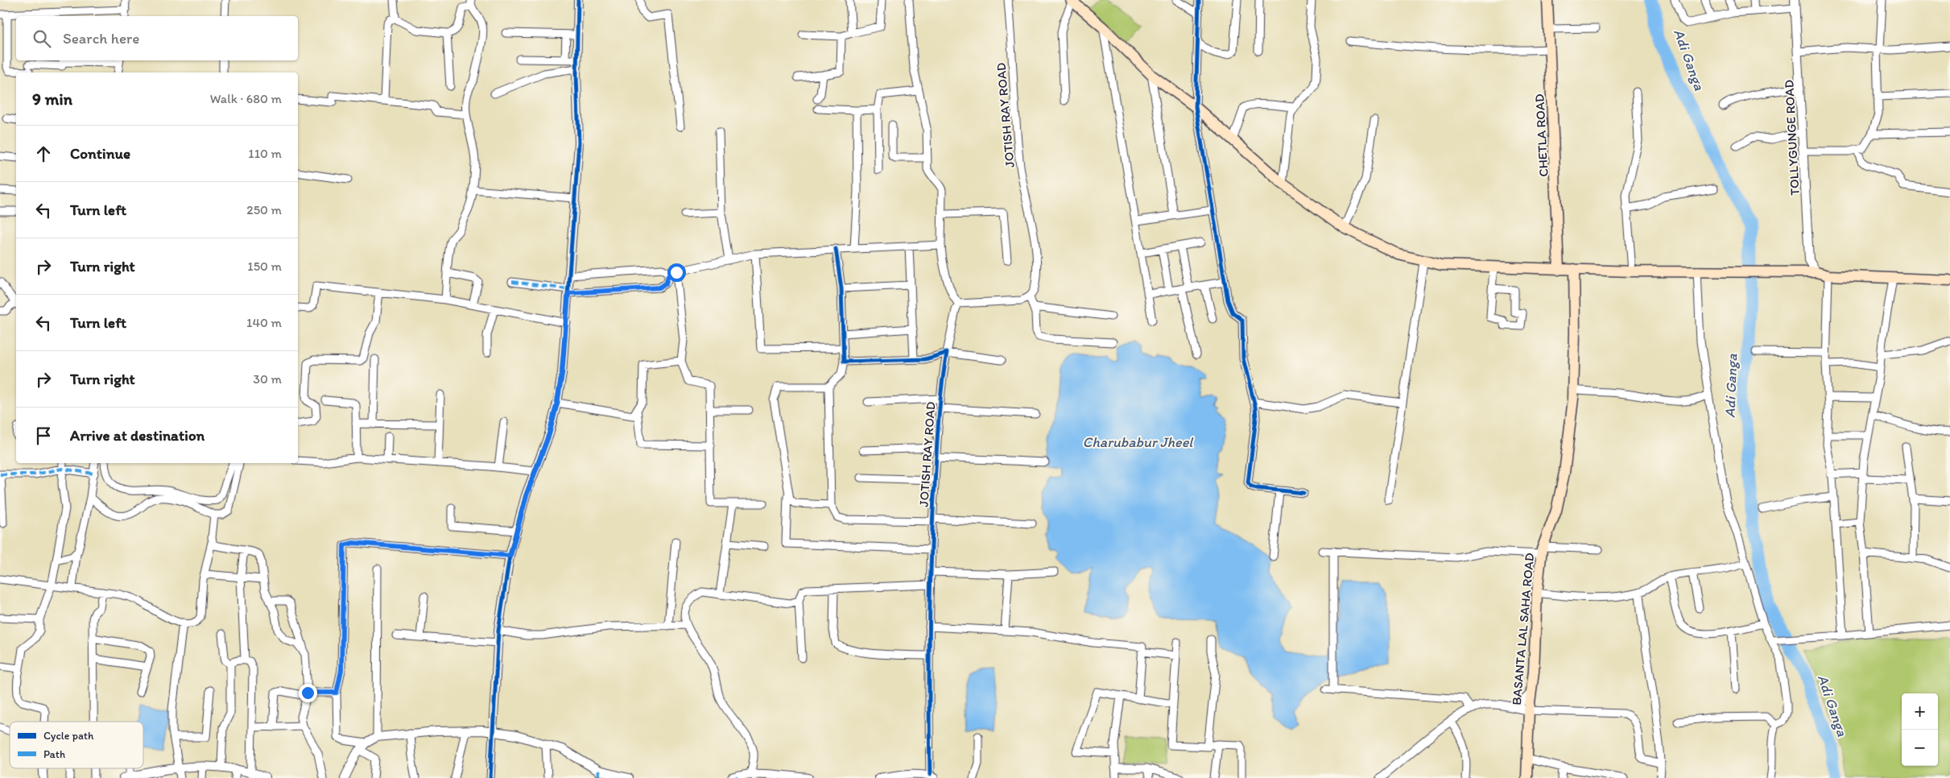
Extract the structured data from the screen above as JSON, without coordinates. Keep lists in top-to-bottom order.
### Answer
{
  "streets": {
    "main road": ["CHETLA ROAD", "BASANTA LAL SAHA ROAD"],
    "street": ["JOTISH RAY ROAD", "TOLLYGUNGE ROAD"]
  },
  "water": ["Adi Ganga", "Charubabur Jheel"],
  "legend": ["Cycle path", "Path"],
  "page": {
    "search": "Search here",
    "heading": ["9 min", "Walk · 680 m"],
    "list": [
      ["Continue", "110 m"],
      ["Turn left", "250 m"],
      ["Turn right", "150 m"],
      ["Turn left", "140 m"],
      ["Turn right", "30 m"],
      "Arrive at destination"
    ],
    "map_buttons": ["+", "−"]
  }
}
